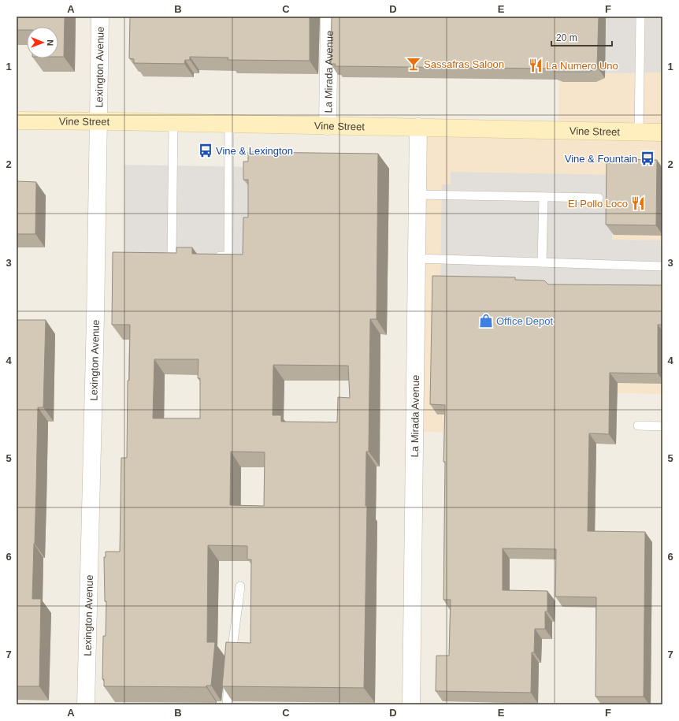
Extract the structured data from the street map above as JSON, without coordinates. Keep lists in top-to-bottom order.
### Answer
{
  "streets": {
    "main road": ["Vine Street"],
    "street": ["Lexington Avenue", "La Mirada Avenue"]
  },
  "crossings": [
    ["Lexington Avenue", "Vine Street"],
    ["La Mirada Avenue", "Vine Street"]
  ],
  "places": {
    "bar": ["Sassafras Saloon"],
    "restaurant": ["La Numero Uno", "El Pollo Loco"],
    "bus stop": ["Vine & Lexington", "Vine & Fountain"],
    "shop": ["Office Depot"]
  },
  "scale_bar": "20 m",
  "north": "right",
  "grid": {
    "columns": [
      "A",
      "B",
      "C",
      "D",
      "E",
      "F"
    ],
    "rows": [
      "1",
      "2",
      "3",
      "4",
      "5",
      "6",
      "7"
    ]
  }
}
